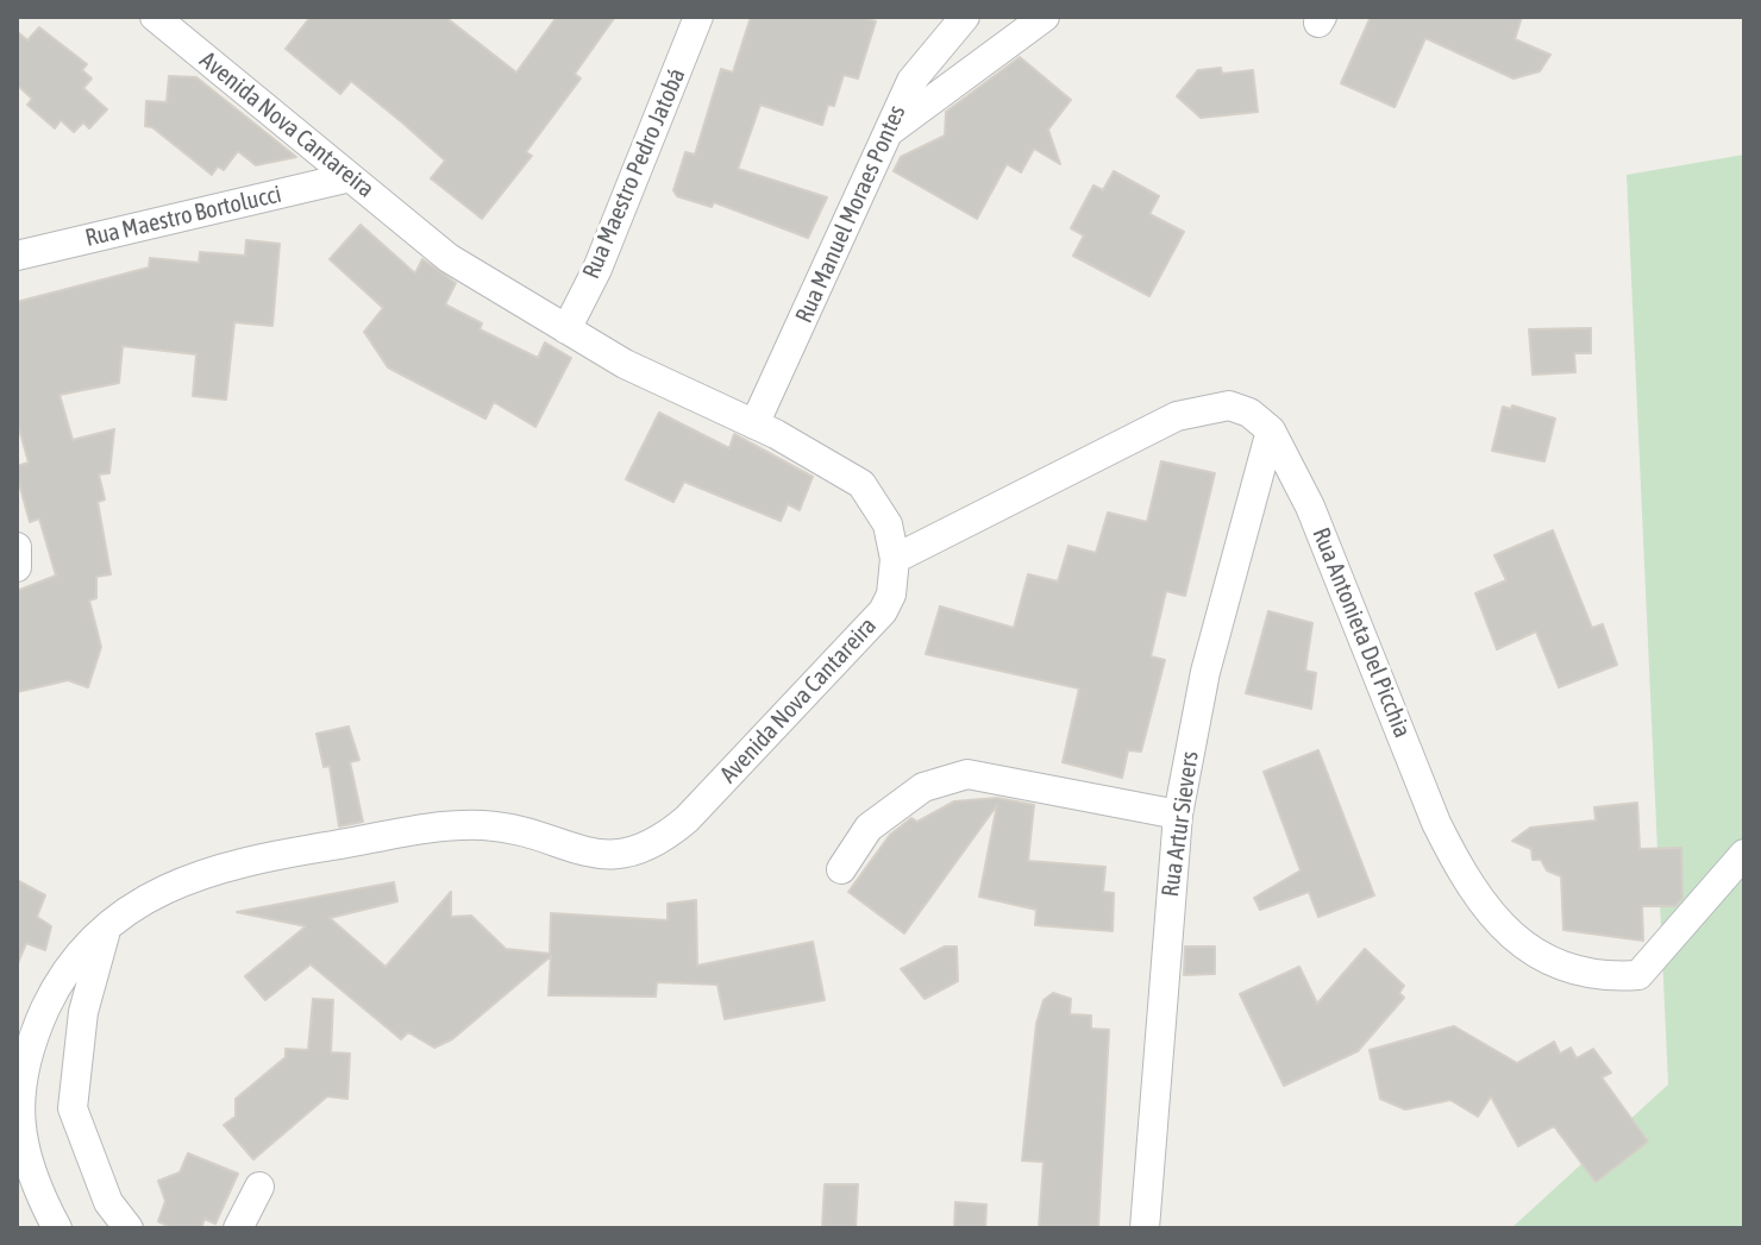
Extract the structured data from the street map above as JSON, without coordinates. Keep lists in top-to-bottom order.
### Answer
{
  "streets": {
    "street": [
      "Avenida Nova Cantareira",
      "Rua Maestro Pedro Jatobá",
      "Rua Manuel Moraes Pontes",
      "Rua Maestro Bortolucci",
      "Rua Antonieta Del Picchia",
      "Rua Artur Sievers"
    ]
  },
  "crossings": [
    ["Avenida Nova Cantareira", "Rua Maestro Pedro Jatobá"],
    ["Avenida Nova Cantareira", "Rua Manuel Moraes Pontes"],
    ["Avenida Nova Cantareira", "Rua Maestro Bortolucci"],
    ["Rua Antonieta Del Picchia", "Rua Artur Sievers"]
  ]
}
